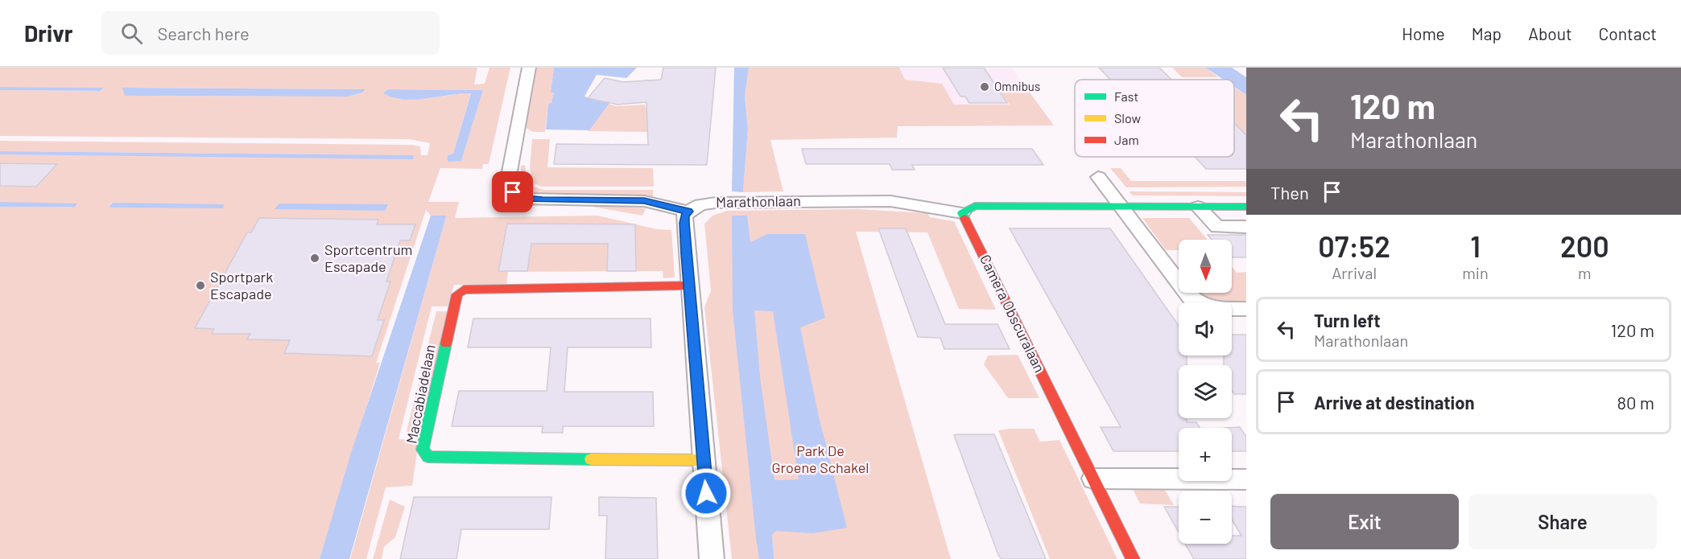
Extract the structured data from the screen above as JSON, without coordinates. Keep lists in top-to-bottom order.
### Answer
{
  "streets": {
    "street": ["Marathonlaan", "Camera Obscuralaan", "Maccabiadelaan"]
  },
  "crossings": [
    ["Marathonlaan", "Camera Obscuralaan"]
  ],
  "parks": ["Park De Groene Schakel"],
  "places": ["Omnibus", "Sportcentrum Escapade", "Sportpark Escapade"],
  "legend": ["Fast", "Slow", "Jam"],
  "north": "bottom",
  "page": {
    "header": "Drivr",
    "search": "Search here",
    "nav": [
      "Home",
      "Map",
      "About",
      "Contact"
    ],
    "turn": ["120 m", "Marathonlaan"],
    "then": "Then",
    "eta": [
      "07:52",
      "Arrival",
      "1",
      "min",
      "200",
      "m"
    ],
    "map_buttons": ["+", "−"],
    "list": [
      {
        "name": "Turn left",
        "note": "Marathonlaan",
        "value": "120 m"
      },
      {
        "name": "Arrive at destination",
        "value": "80 m"
      }
    ],
    "buttons": ["Exit", "Share"]
  }
}
